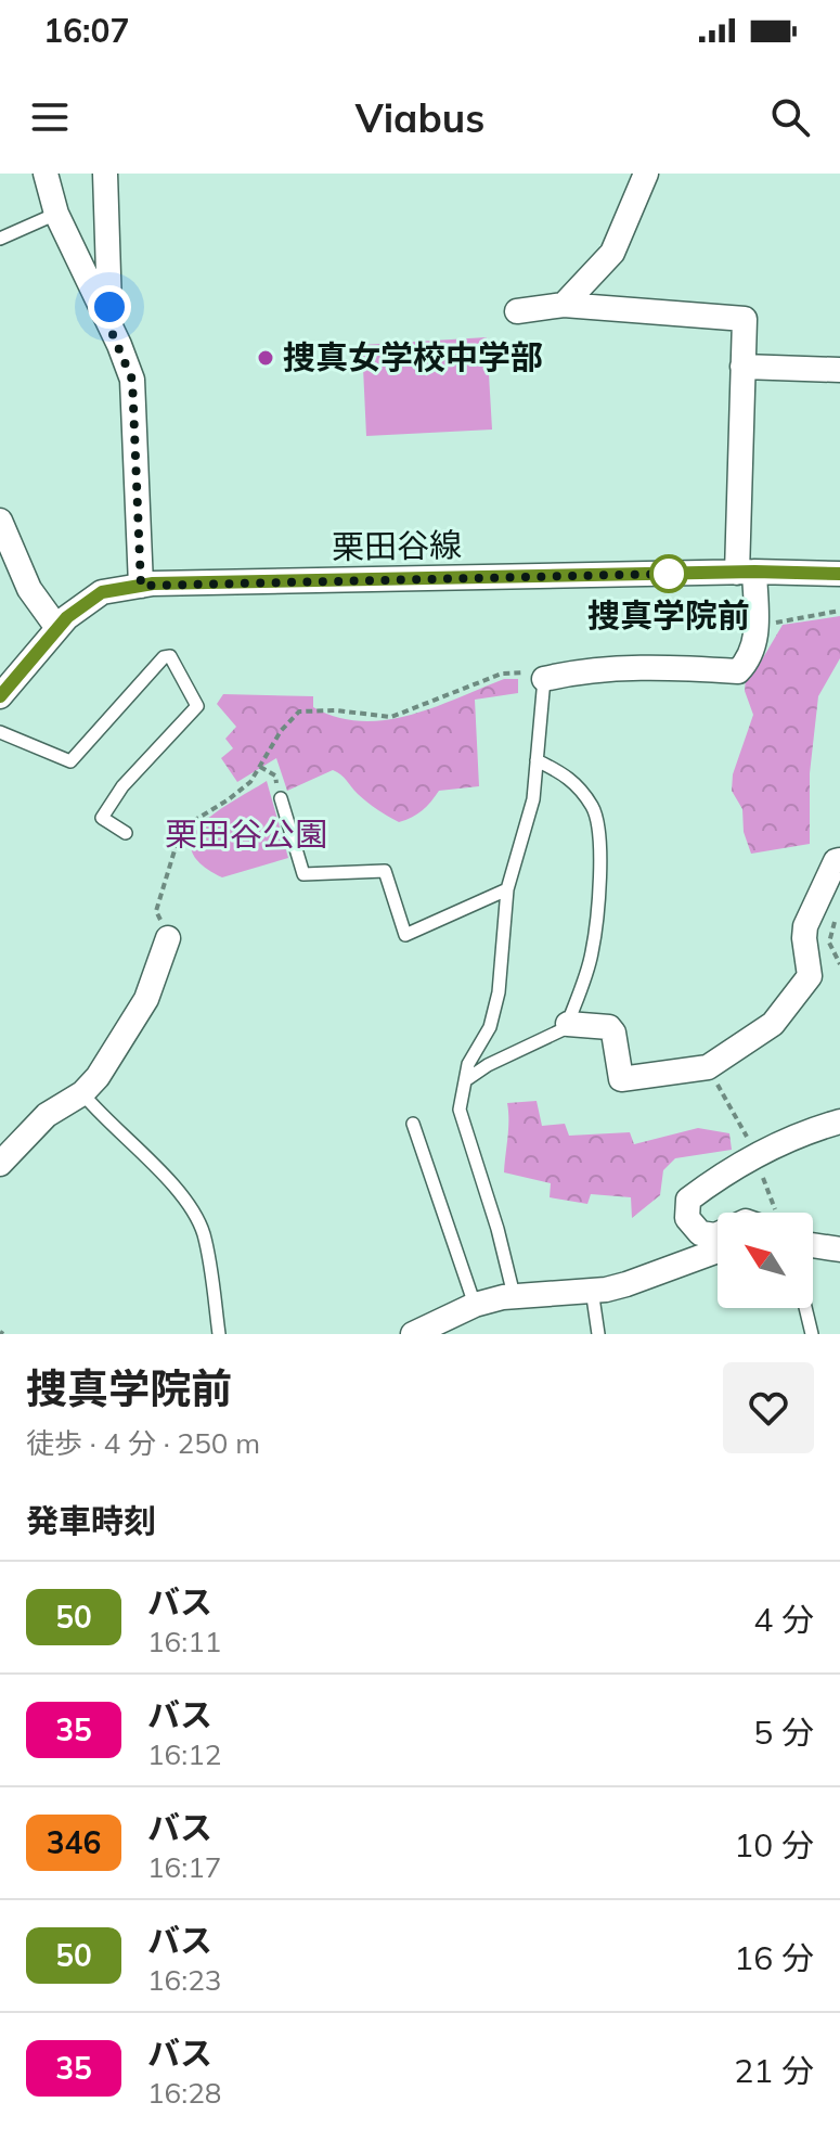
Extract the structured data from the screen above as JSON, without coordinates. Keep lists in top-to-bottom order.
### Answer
{
  "streets": {
    "street": ["栗田谷線"]
  },
  "parks": ["栗田谷公園"],
  "places": ["捜真女学校中学部", "捜真学院前"],
  "lines": ["bus line 50"],
  "north": "top left",
  "page": {
    "status": "16:07",
    "header": "Viabus",
    "heading": [
      ["捜真学院前", "徒歩 · 4 分 · 250 m"],
      "発車時刻"
    ],
    "list": [
      {
        "mark": "50",
        "name": "バス",
        "note": "16:11",
        "value": "4 分"
      },
      {
        "mark": "35",
        "name": "バス",
        "note": "16:12",
        "value": "5 分"
      },
      {
        "mark": "346",
        "name": "バス",
        "note": "16:17",
        "value": "10 分"
      },
      {
        "mark": "50",
        "name": "バス",
        "note": "16:23",
        "value": "16 分"
      },
      {
        "mark": "35",
        "name": "バス",
        "note": "16:28",
        "value": "21 分"
      }
    ]
  }
}
